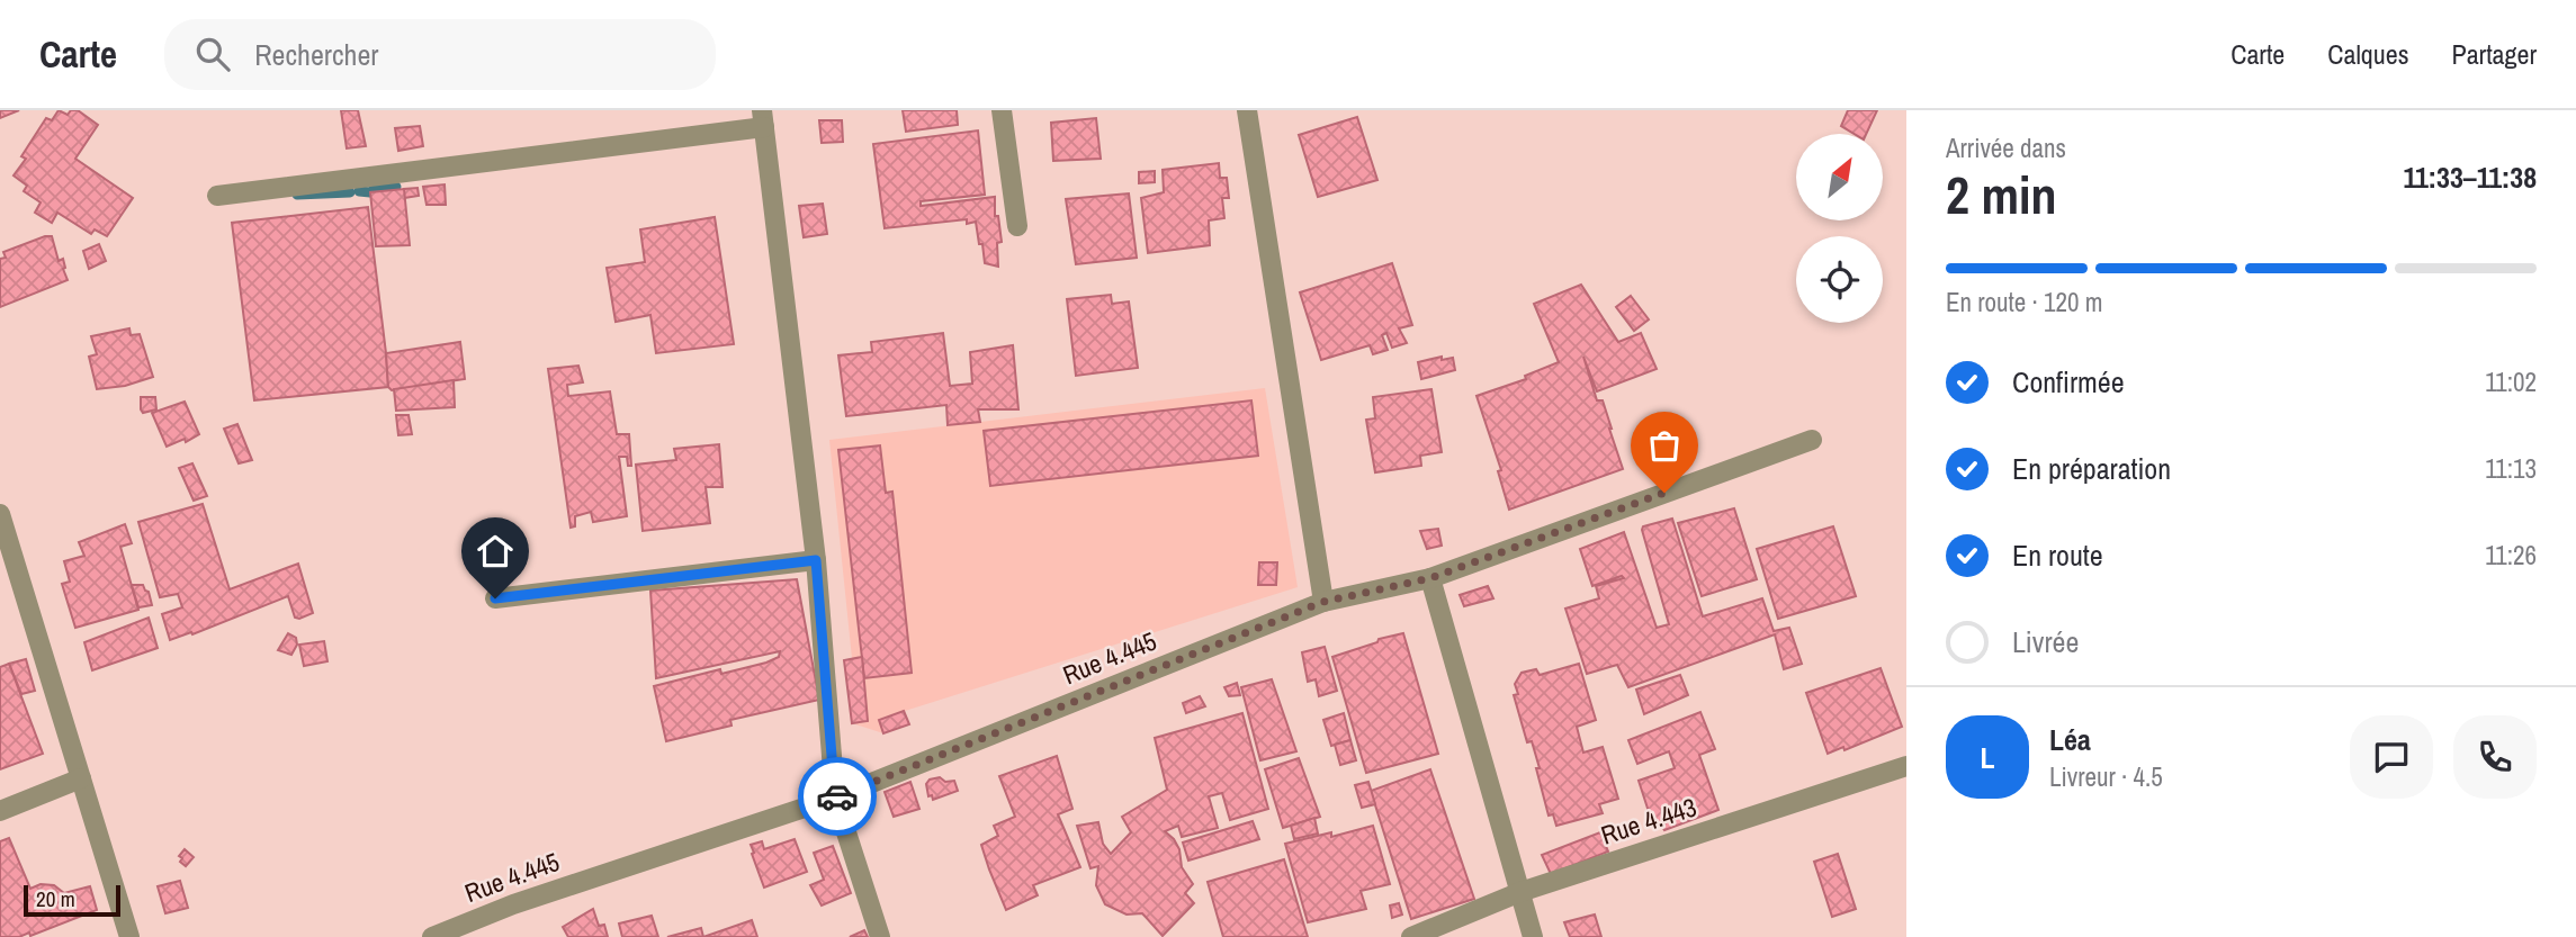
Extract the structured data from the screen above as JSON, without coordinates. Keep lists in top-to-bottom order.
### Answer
{
  "streets": {
    "street": ["Rue 4.445", "Rue 4.443"]
  },
  "scale_bar": "20 m",
  "north": "top right",
  "page": {
    "header": "Carte",
    "search": "Rechercher",
    "nav": ["Carte", "Calques", "Partager"],
    "heading": ["2 min", "Arrivée dans", "11:33–11:38"],
    "panel": ["Léa", "Livreur · 4.5"],
    "bar": "En route · 120 m",
    "list": [
      ["Confirmée", "11:02"],
      ["En préparation", "11:13"],
      ["En route", "11:26"],
      "Livrée"
    ],
    "round": "L",
    "scale": "20 m"
  }
}
